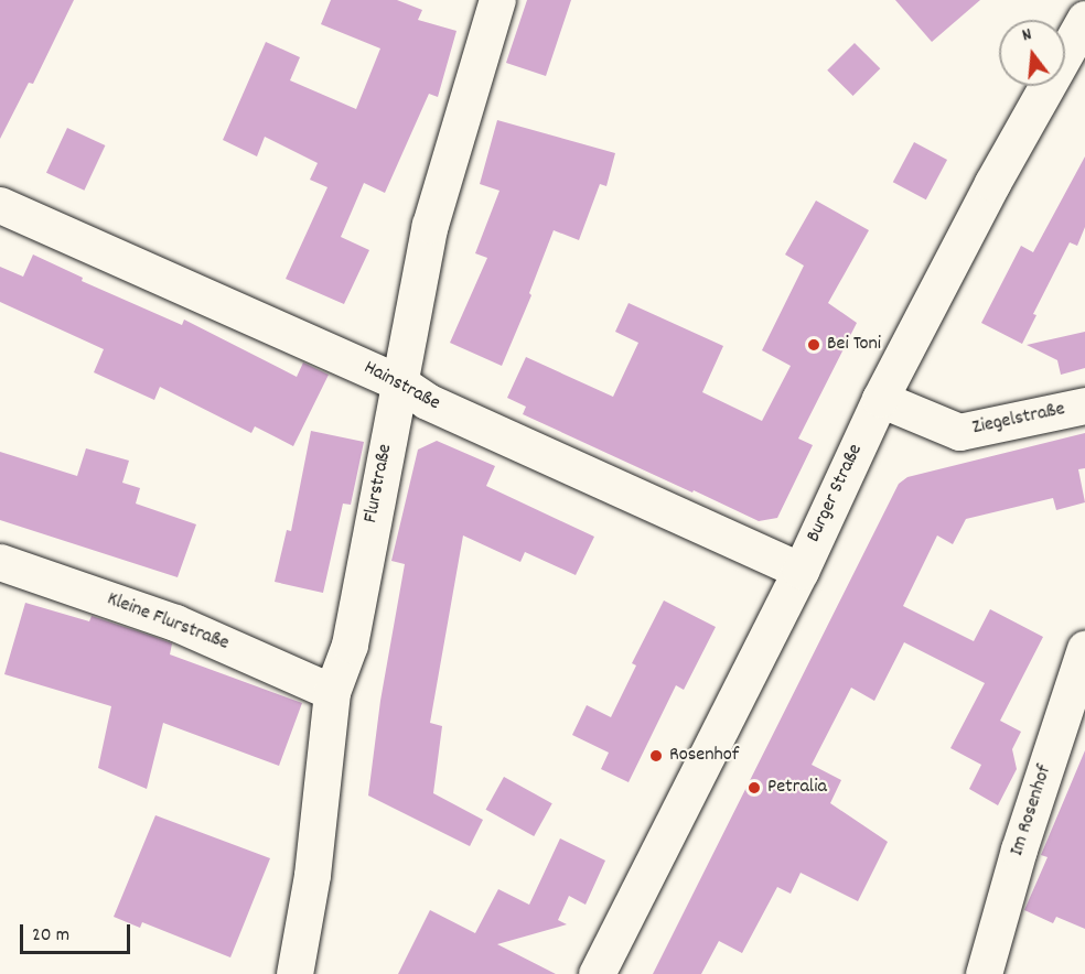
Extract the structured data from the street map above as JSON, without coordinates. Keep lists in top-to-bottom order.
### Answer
{
  "streets": {
    "street": [
      "Hainstraße",
      "Ziegelstraße",
      "Flurstraße",
      "Burger Straße",
      "Kleine Flurstraße",
      "Im Rosenhof"
    ]
  },
  "crossings": [
    ["Hainstraße", "Flurstraße"],
    ["Hainstraße", "Burger Straße"],
    ["Ziegelstraße", "Burger Straße"],
    ["Flurstraße", "Kleine Flurstraße"]
  ],
  "places": ["Bei Toni", "Rosenhof", "Petralia"],
  "scale_bar": "20 m",
  "north": "top"
}
